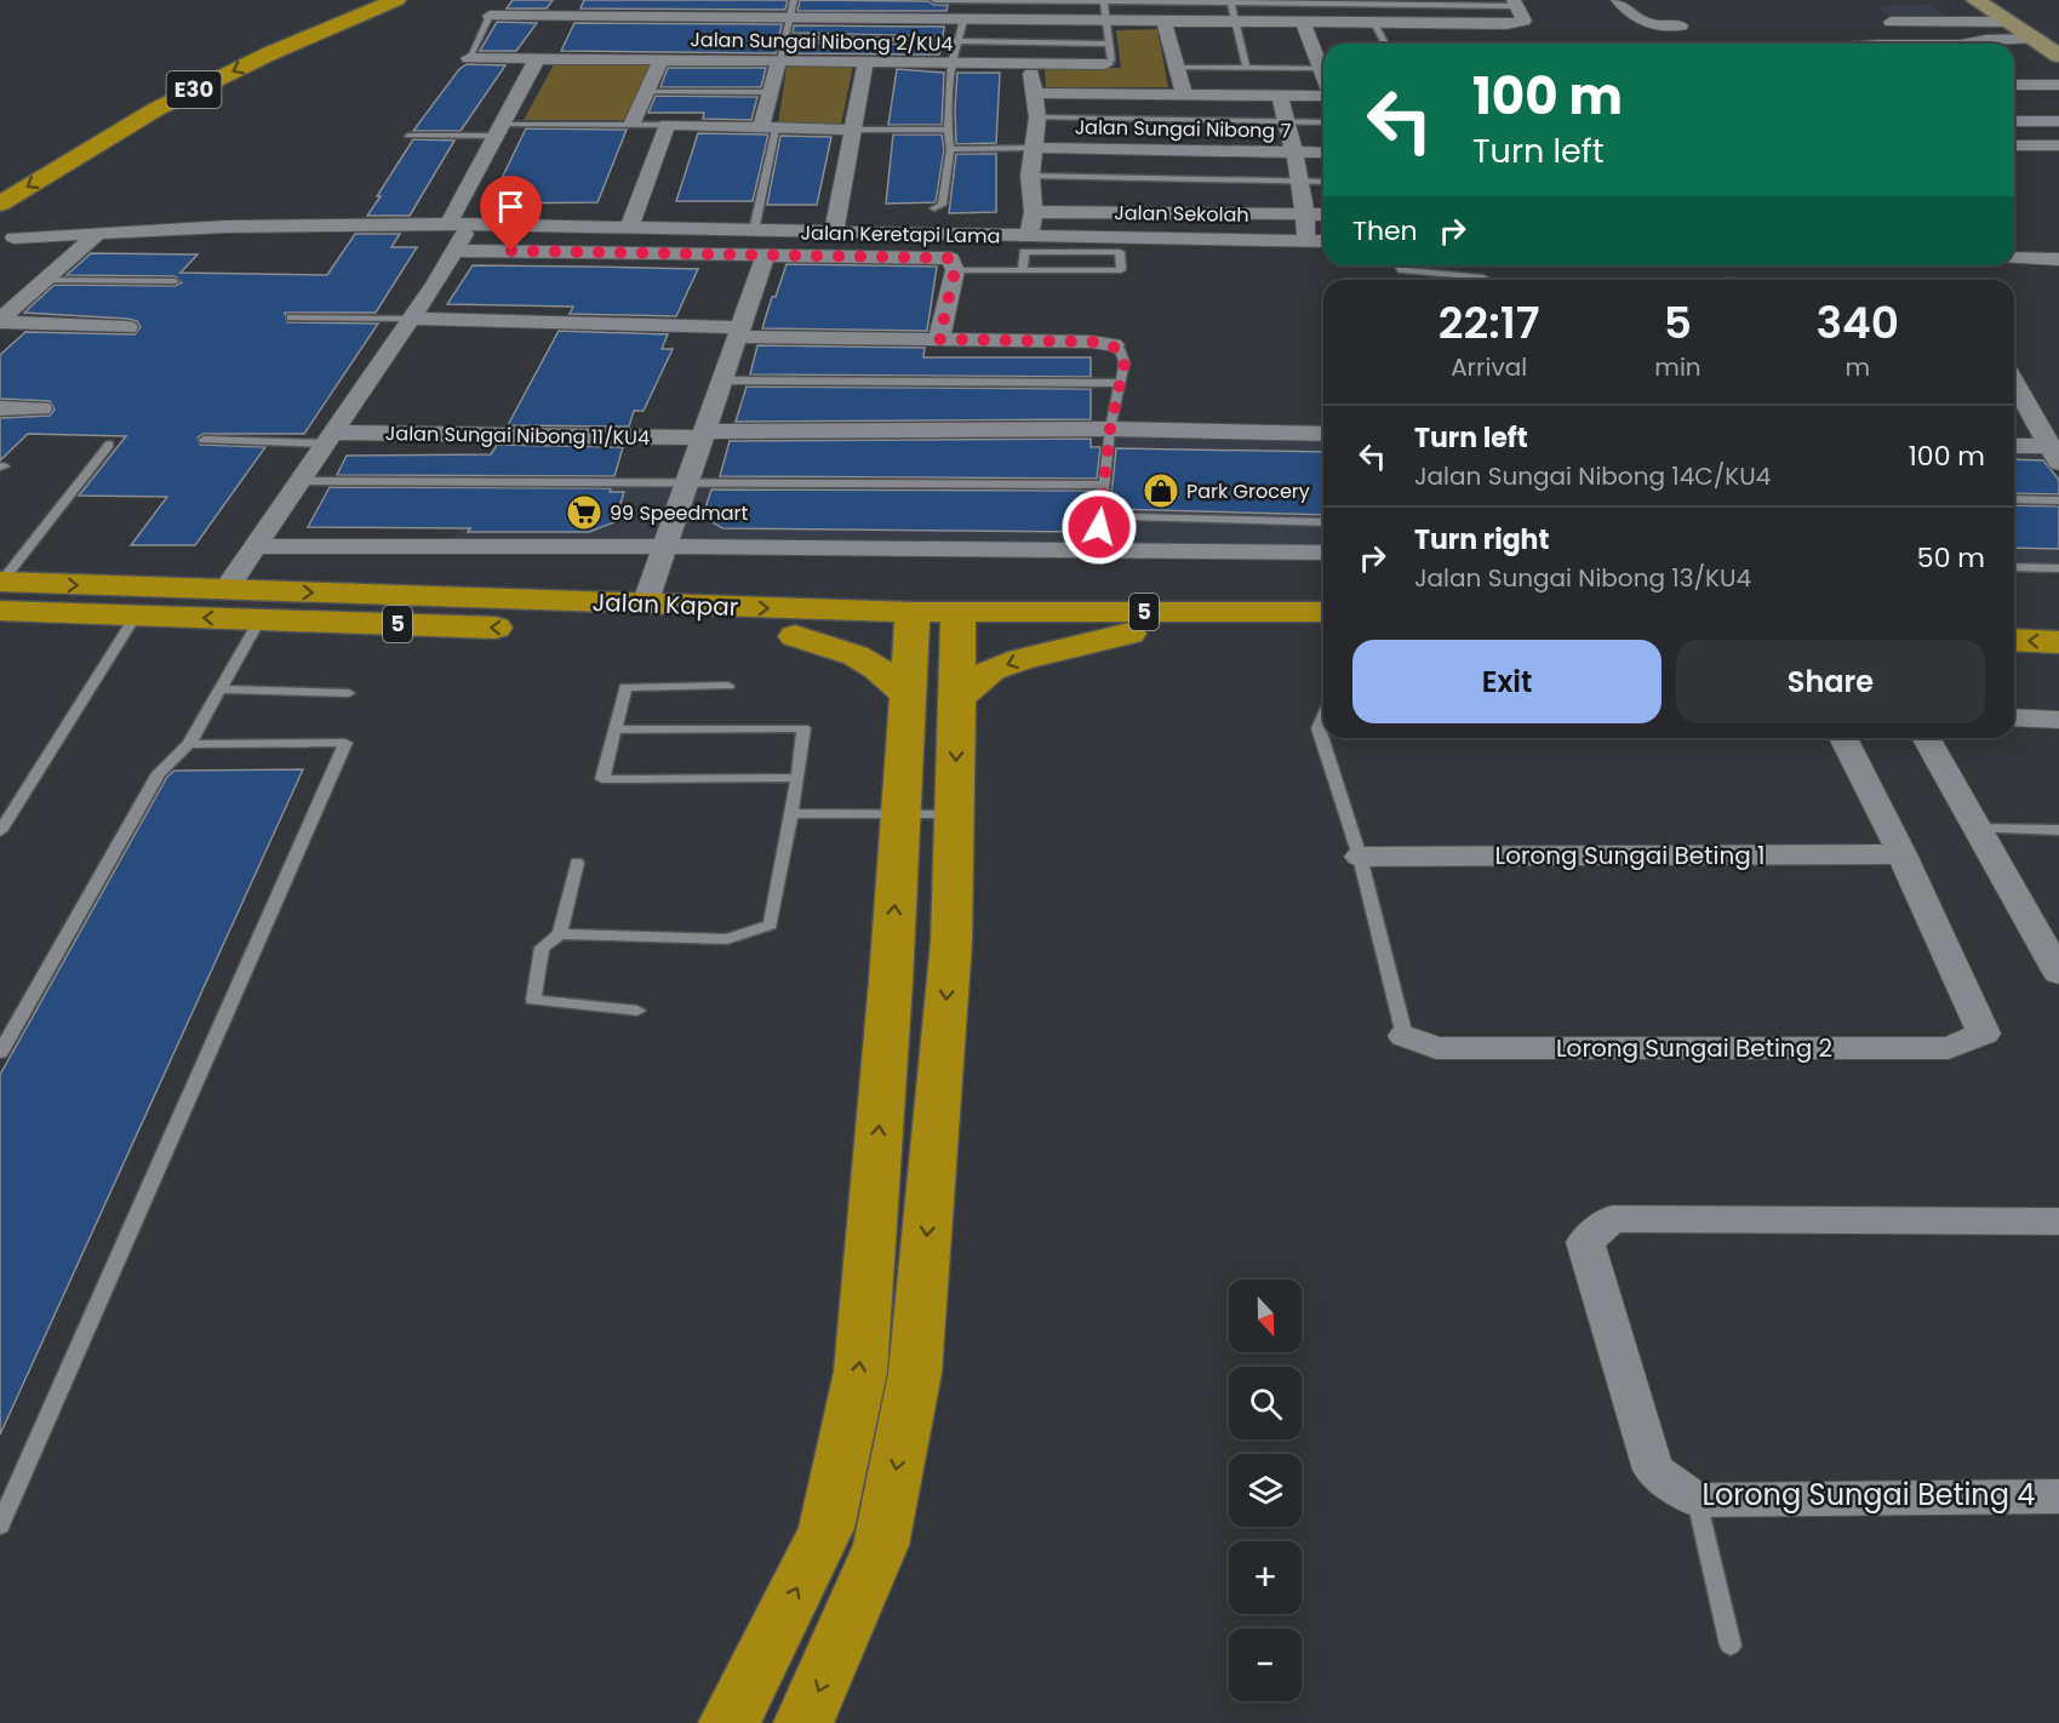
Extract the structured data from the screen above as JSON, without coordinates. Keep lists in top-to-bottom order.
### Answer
{
  "streets": {
    "highway": ["E30", "Jalan Kapar", "5"],
    "street": [
      "Jalan Sungai Nibong 2/KU4",
      "Jalan Sungai Nibong 7",
      "Jalan Sekolah",
      "Jalan Keretapi Lama",
      "Jalan Sungai Nibong 11/KU4",
      "Lorong Sungai Beting 1",
      "Lorong Sungai Beting 2",
      "Lorong Sungai Beting 4"
    ]
  },
  "crossings": [
    ["Lorong Sungai Beting 1", "Lorong Sungai Beting 2"]
  ],
  "places": {
    "shop": ["Park Grocery"],
    "supermarket": ["99 Speedmart"]
  },
  "north": "bottom",
  "page": {
    "turn": ["100 m", "Turn left"],
    "then": "Then",
    "eta": [
      "22:17",
      "Arrival",
      "5",
      "min",
      "340",
      "m"
    ],
    "list": [
      {
        "name": "Turn left",
        "note": "Jalan Sungai Nibong 14C/KU4",
        "value": "100 m"
      },
      {
        "name": "Turn right",
        "note": "Jalan Sungai Nibong 13/KU4",
        "value": "50 m"
      }
    ],
    "buttons": ["Exit", "Share"],
    "map_buttons": ["+", "−"]
  }
}
